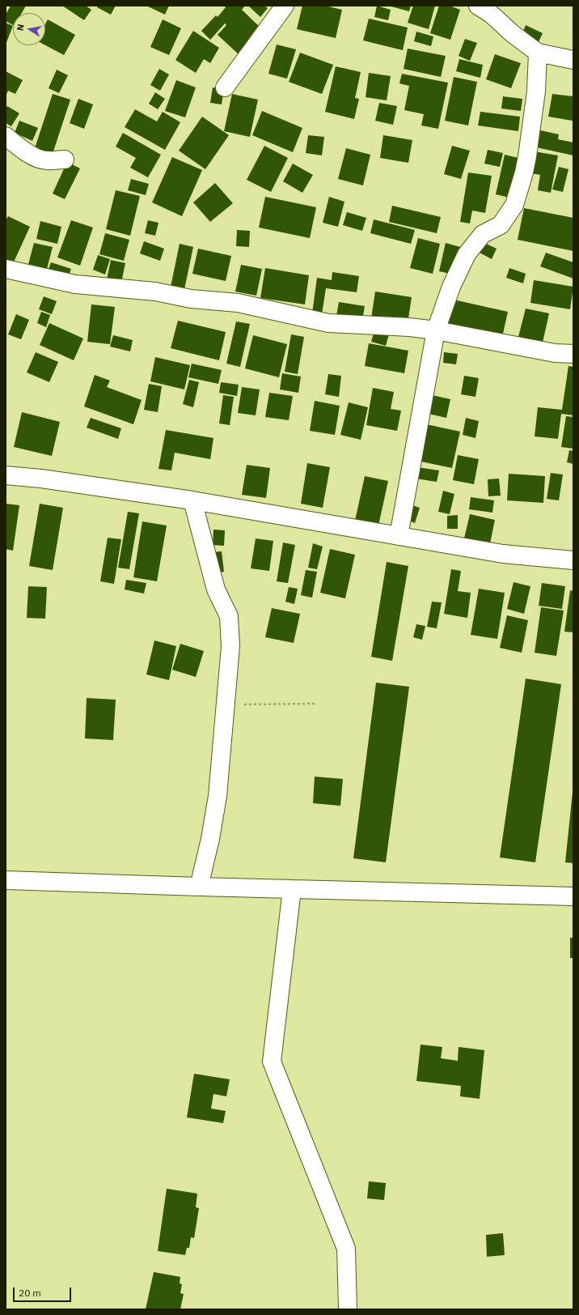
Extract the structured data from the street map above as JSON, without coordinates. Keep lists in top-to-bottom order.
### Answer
{
  "scale_bar": "20 m",
  "north": "left"
}
